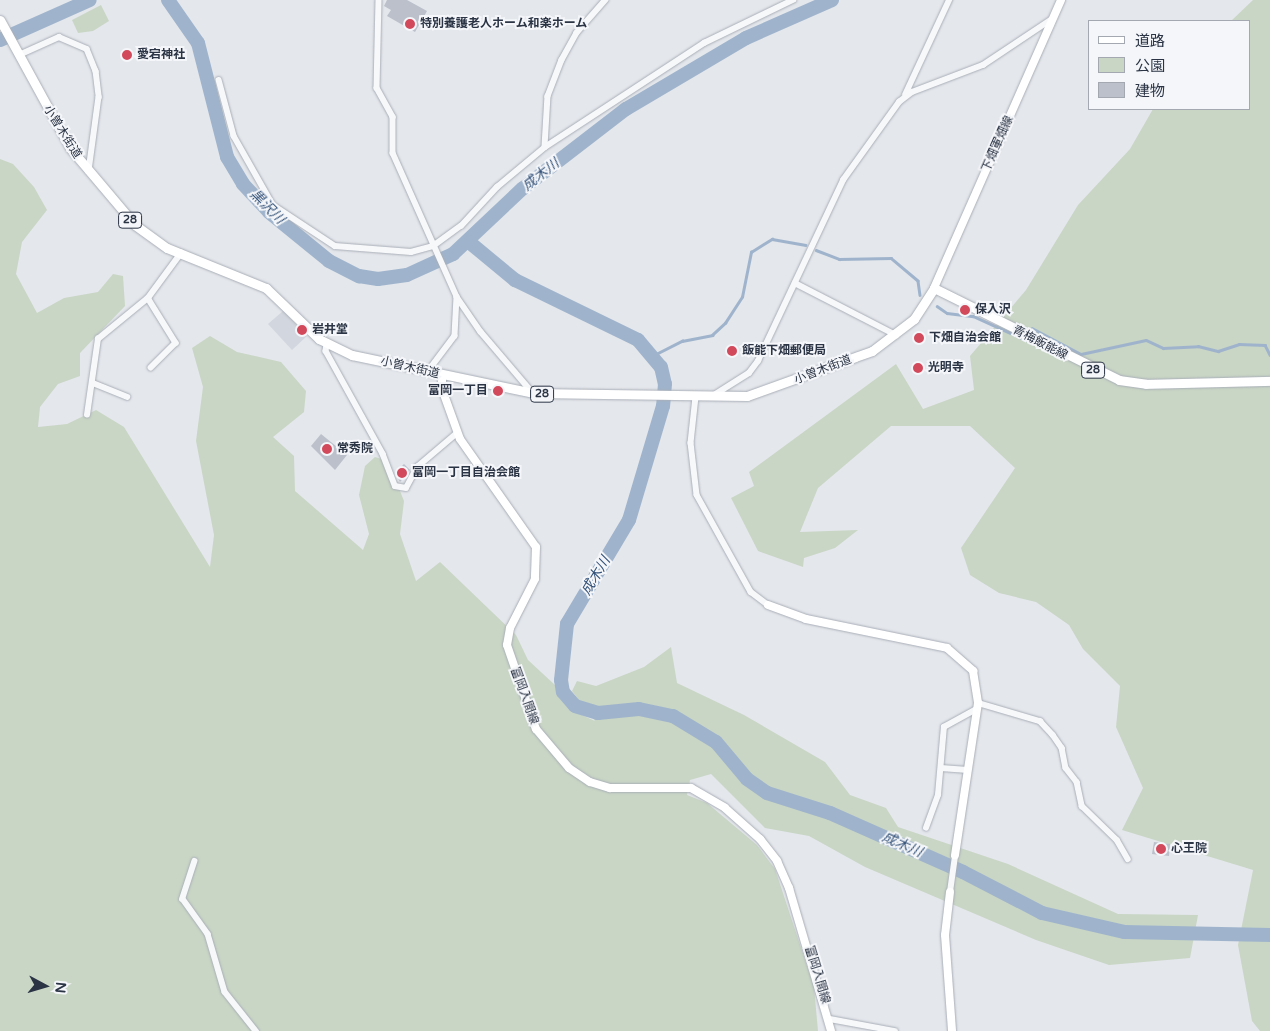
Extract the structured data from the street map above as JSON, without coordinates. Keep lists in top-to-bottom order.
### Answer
{
  "streets": {
    "main road": [
      "小曽木街道",
      "下畑軍畑線",
      "28",
      "青梅飯能線",
      "富岡入間線"
    ]
  },
  "crossings": [
    ["小曽木街道", "下畑軍畑線"],
    ["小曽木街道", "青梅飯能線"],
    ["小曽木街道", "富岡入間線"],
    ["下畑軍畑線", "青梅飯能線"]
  ],
  "water": ["成木川", "黒沢川"],
  "places": [
    "特別養護老人ホーム和楽ホーム",
    "愛宕神社",
    "保入沢",
    "岩井堂",
    "下畑自治会館",
    "飯能下畑郵便局",
    "光明寺",
    "富岡一丁目",
    "常秀院",
    "富岡一丁目自治会館",
    "心王院"
  ],
  "legend": ["道路", "公園", "建物"],
  "north": "right"
}
